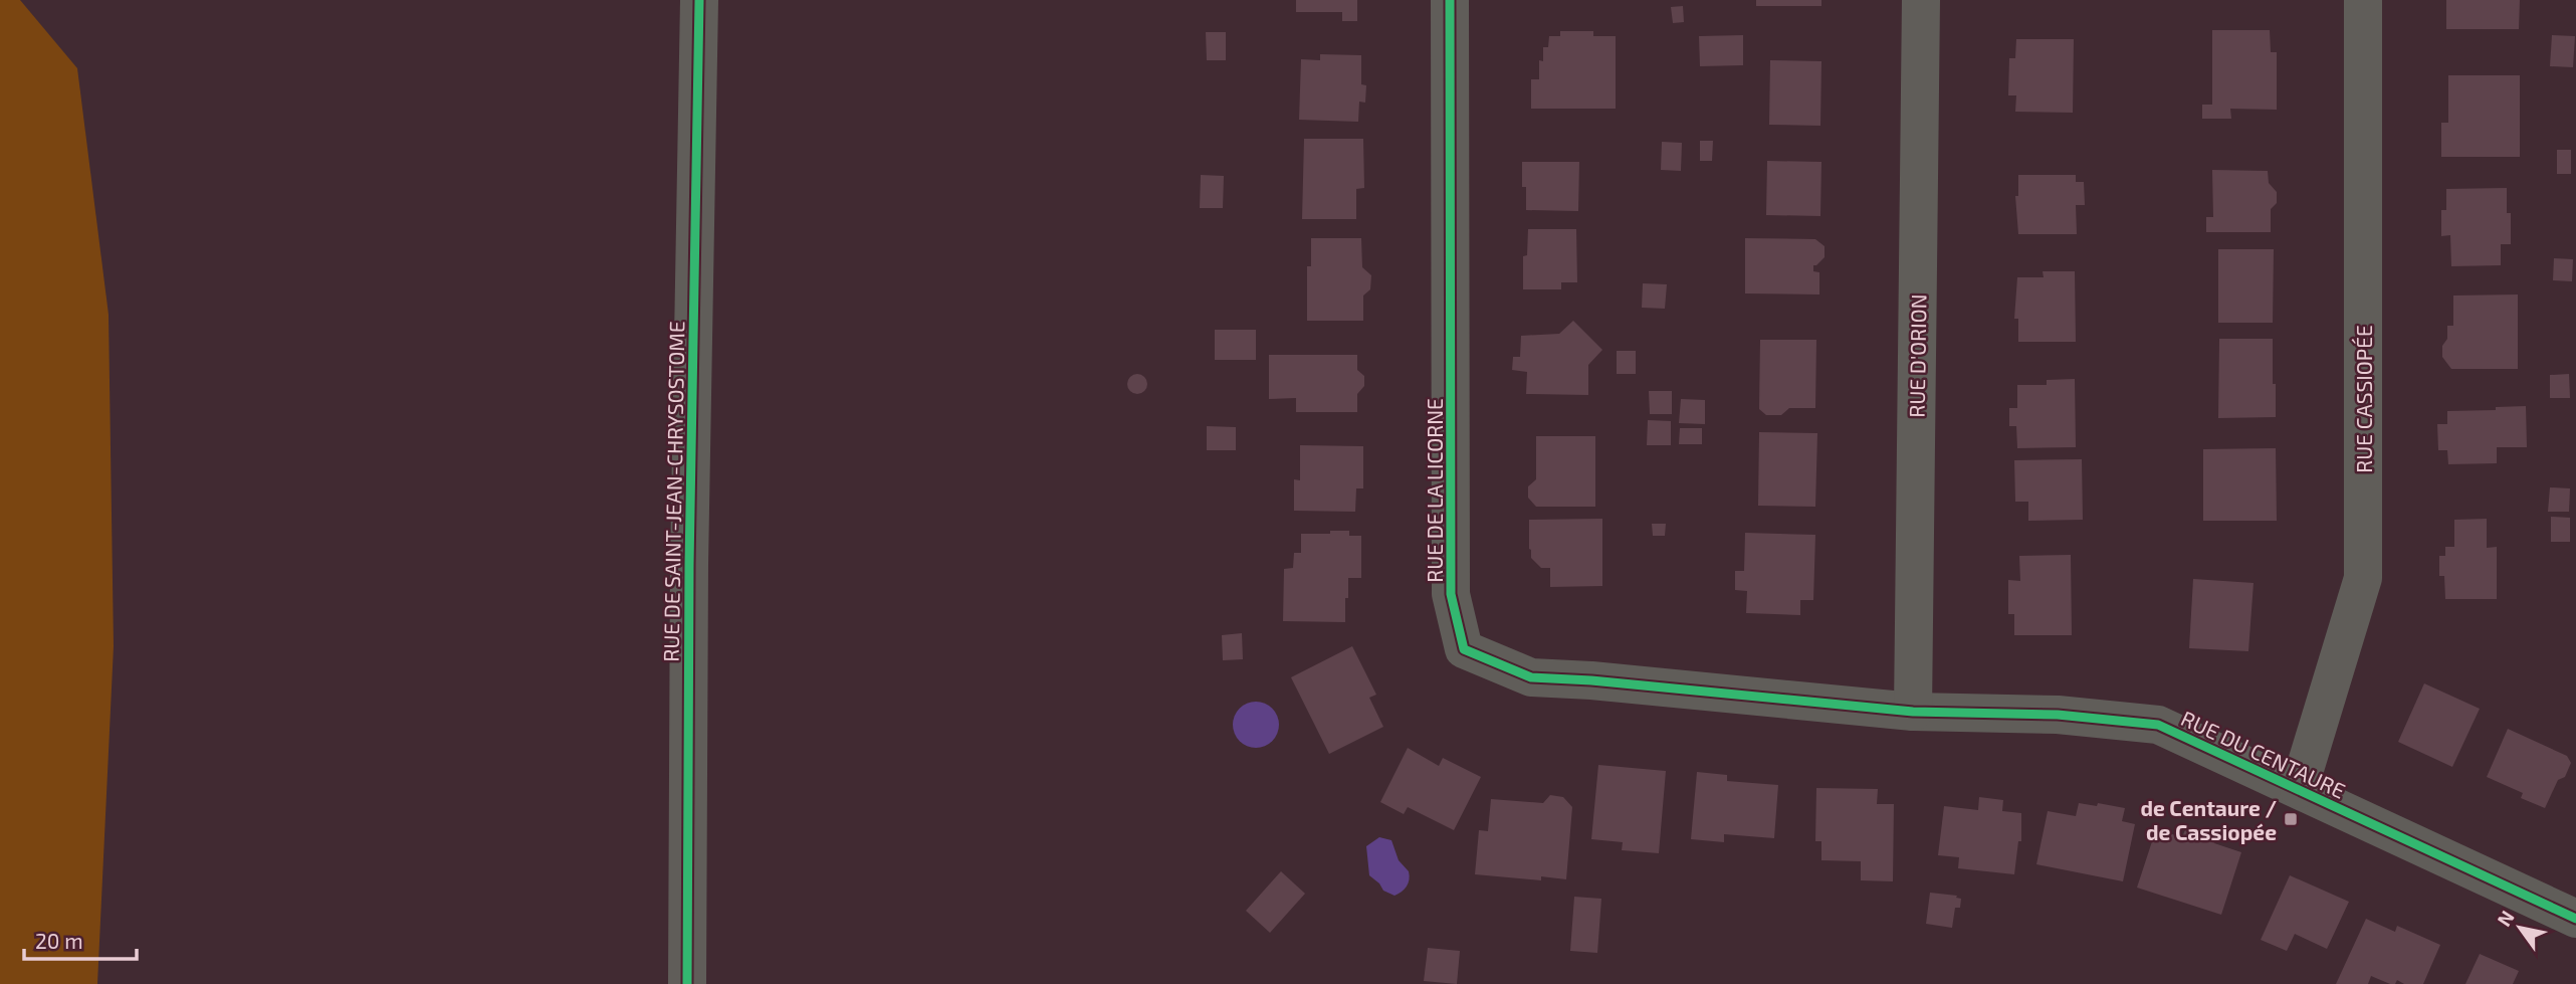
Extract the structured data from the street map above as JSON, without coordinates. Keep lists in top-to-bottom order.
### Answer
{
  "streets": {
    "street": [
      "RUE D'ORION",
      "RUE CASSIOPÉE",
      "RUE DE LA LICORNE",
      "RUE DE SAINT-JEAN-CHRYSOSTOME",
      "RUE DU CENTAURE"
    ]
  },
  "crossings": [
    ["RUE D'ORION", "RUE DE LA LICORNE"],
    ["RUE D'ORION", "RUE DU CENTAURE"],
    ["RUE CASSIOPÉE", "RUE DU CENTAURE"],
    ["RUE DE LA LICORNE", "RUE DU CENTAURE"]
  ],
  "places": {
    "transit": ["de Centaure / de Cassiopée"]
  },
  "scale_bar": "20 m",
  "north": "top left"
}
